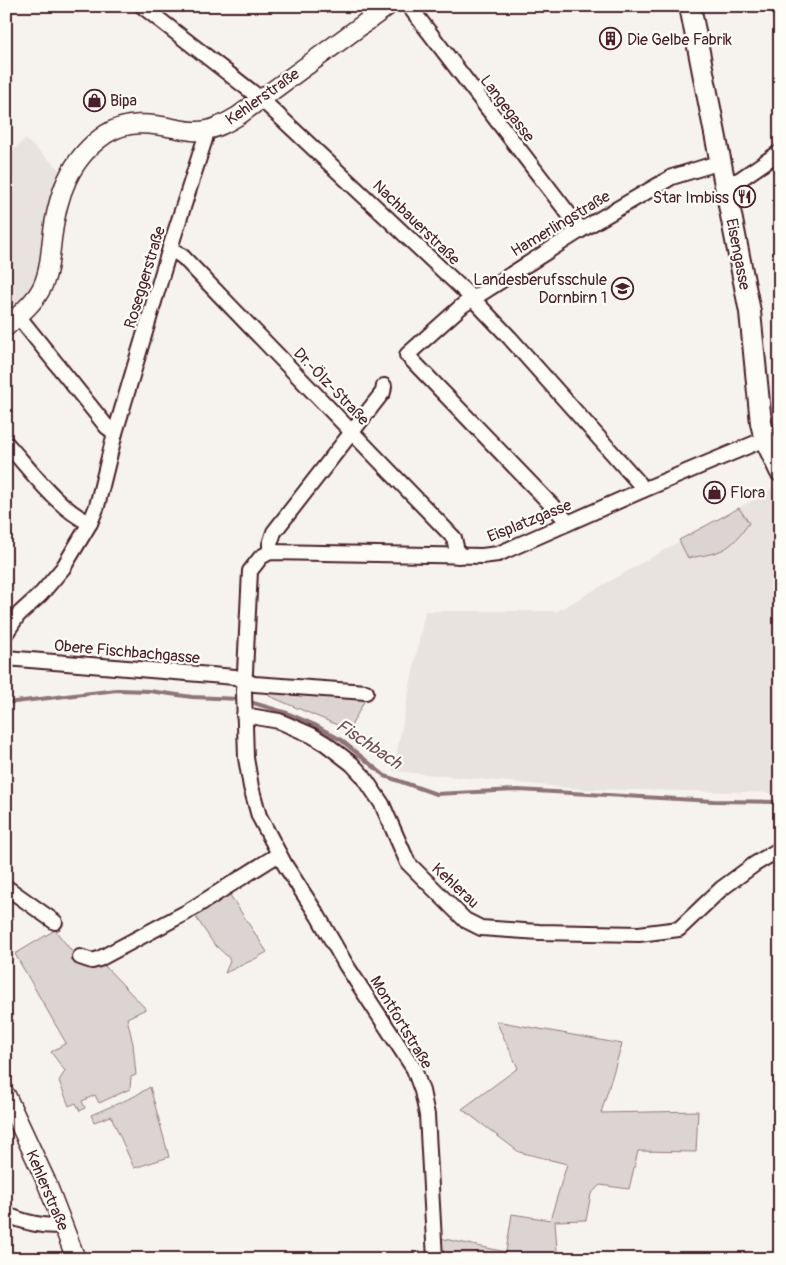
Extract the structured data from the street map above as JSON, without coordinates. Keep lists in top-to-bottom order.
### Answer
{
  "streets": {
    "main road": ["Eisengasse"],
    "street": [
      "Kehlerstraße",
      "Langegasse",
      "Nachbauerstraße",
      "Hamerlingstraße",
      "Roseggerstraße",
      "Dr.-Ölz-Straße",
      "Eisplatzgasse",
      "Obere Fischbachgasse",
      "Kehlerau",
      "Montfortstraße"
    ]
  },
  "crossings": [
    ["Kehlerstraße", "Nachbauerstraße"],
    ["Kehlerstraße", "Roseggerstraße"],
    ["Langegasse", "Hamerlingstraße"],
    ["Nachbauerstraße", "Hamerlingstraße"],
    ["Nachbauerstraße", "Eisplatzgasse"],
    ["Hamerlingstraße", "Eisengasse"],
    ["Hamerlingstraße", "Eisplatzgasse"],
    ["Eisengasse", "Eisplatzgasse"],
    ["Roseggerstraße", "Dr.-Ölz-Straße"],
    ["Dr.-Ölz-Straße", "Eisplatzgasse"],
    ["Obere Fischbachgasse", "Montfortstraße"],
    ["Kehlerau", "Montfortstraße"]
  ],
  "water": ["Fischbach"],
  "places": {
    "building": ["Die Gelbe Fabrik"],
    "shop": ["Bipa", "Flora"],
    "restaurant": ["Star Imbiss"],
    "school or university": ["Landesberufsschule Dornbirn 1"]
  }
}
